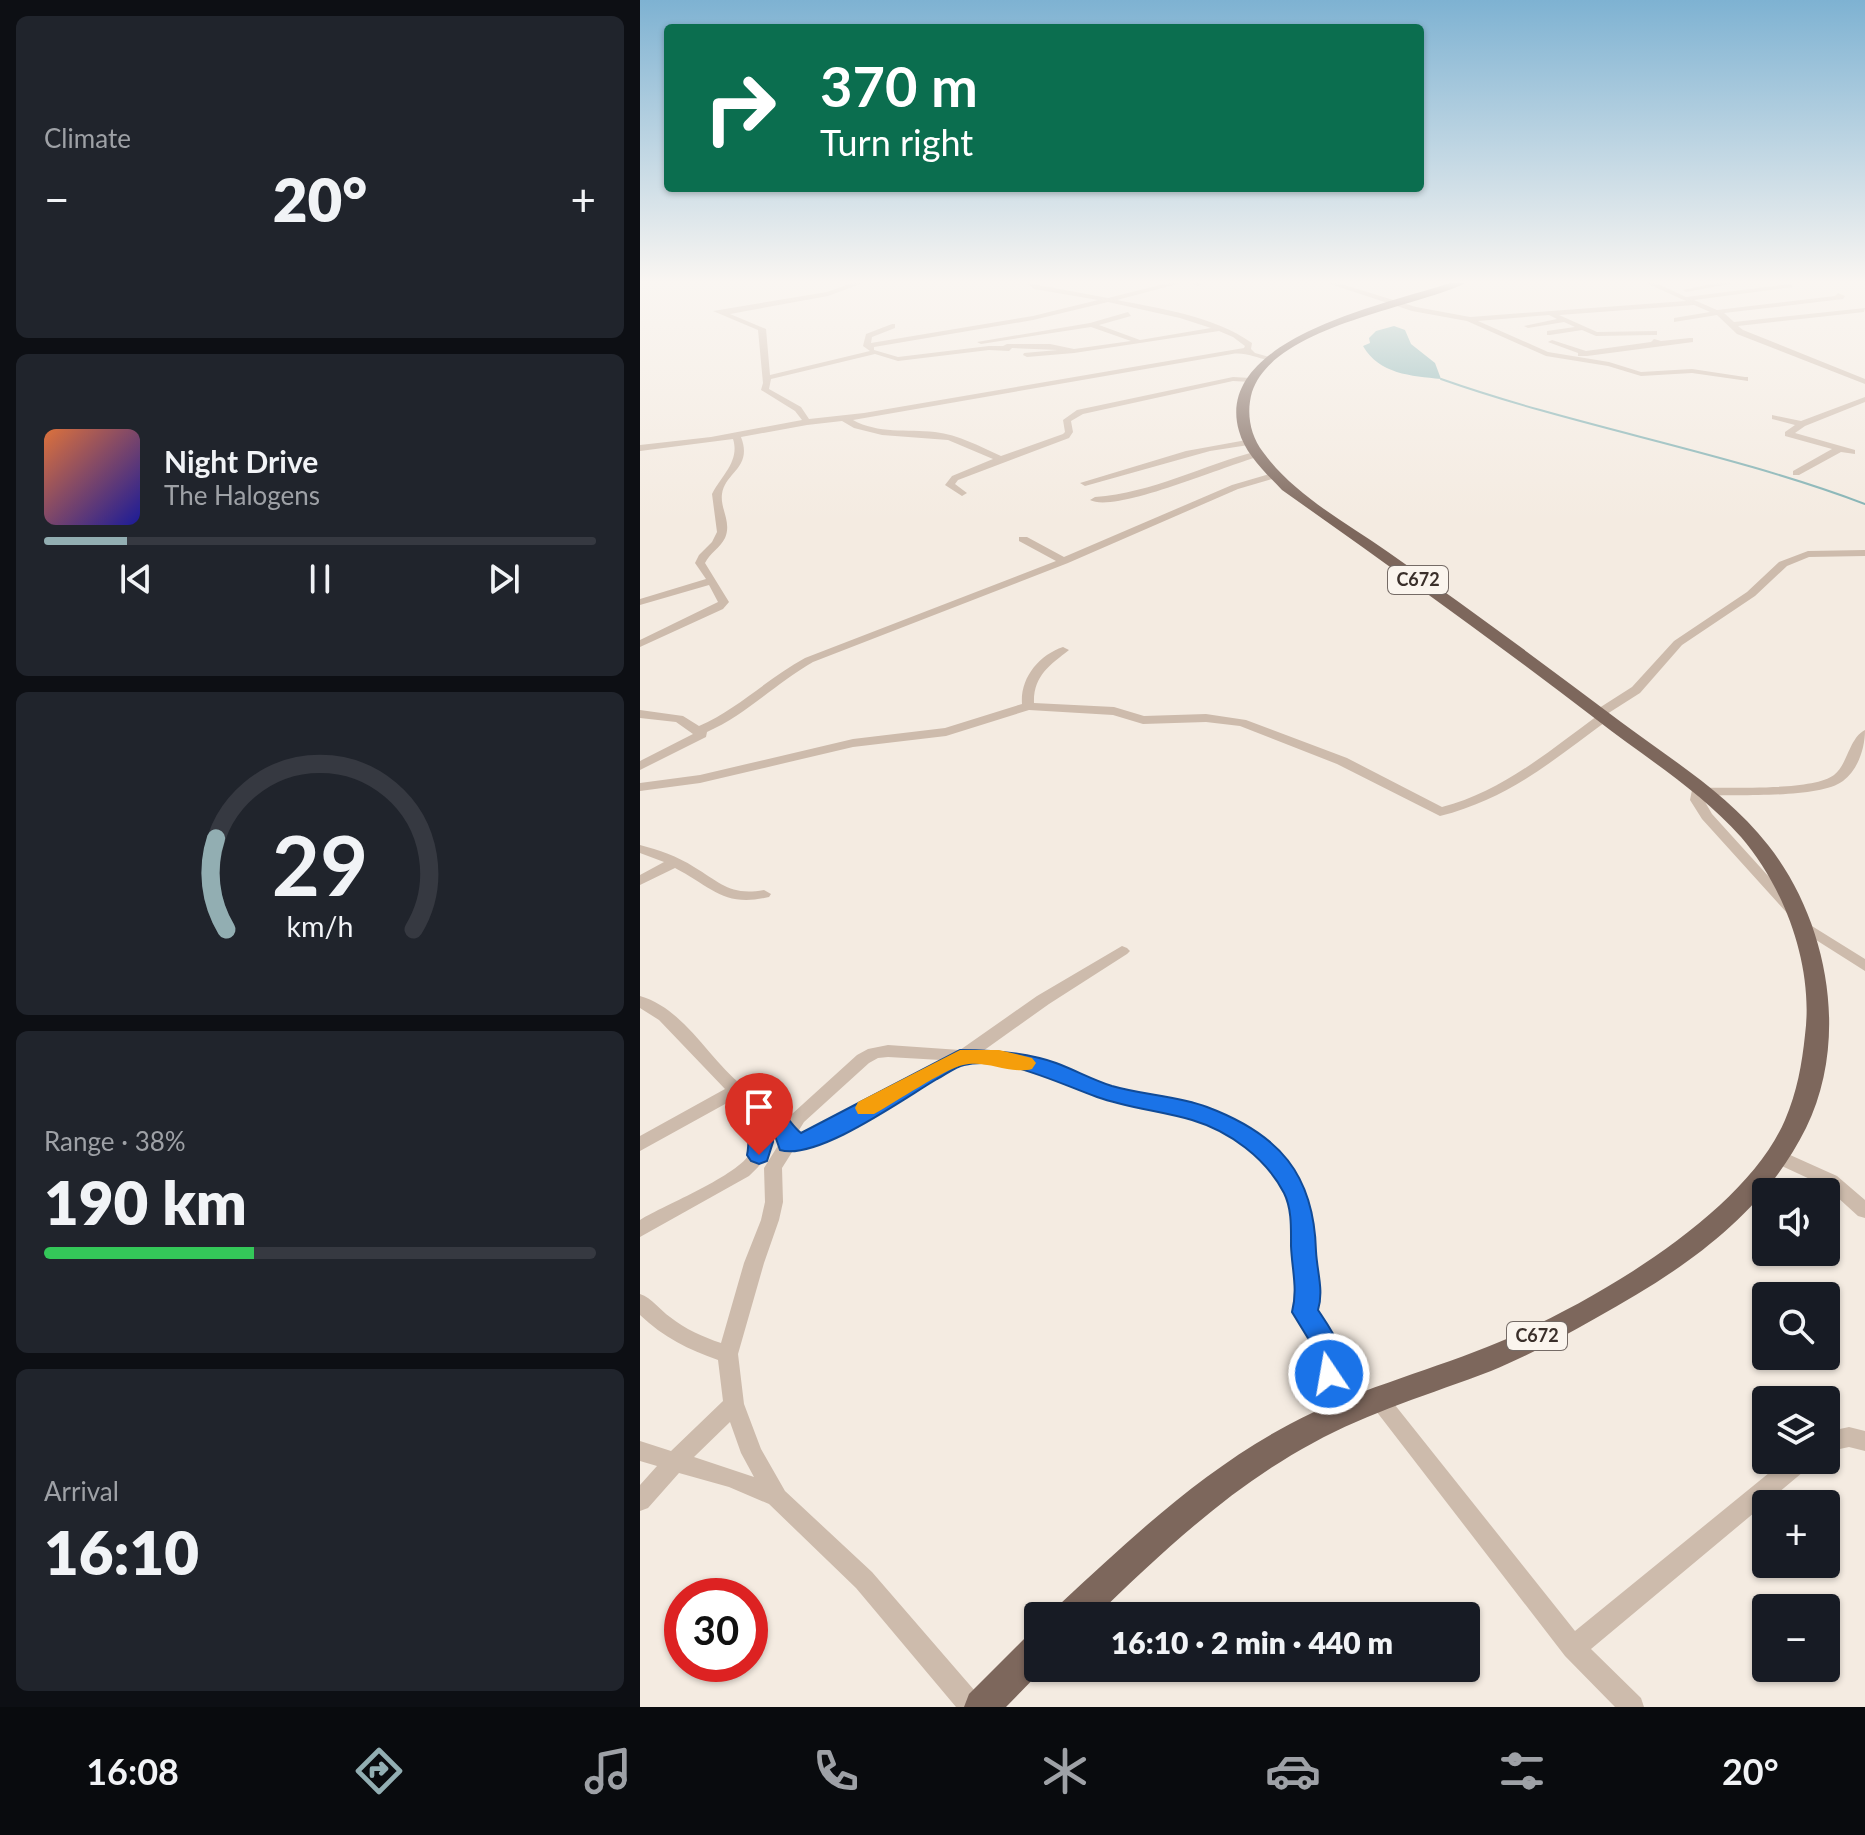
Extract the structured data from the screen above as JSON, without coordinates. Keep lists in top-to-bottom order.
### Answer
{
  "streets": {
    "main road": ["C672"]
  },
  "page": {
    "tile": [
      "Climate",
      ["Range · 38%", "190 km"],
      ["Arrival", "16:10"]
    ],
    "turn": ["370 m", "Turn right"],
    "heat": ["−", "20°", "+"],
    "song": ["Night Drive", "The Halogens"],
    "map_buttons": ["+", "−"],
    "limit": "30",
    "trip": "16:10 · 2 min · 440 m",
    "tabs": ["16:08", "20°"],
    "gauge": ["29", "km/h"]
  }
}
